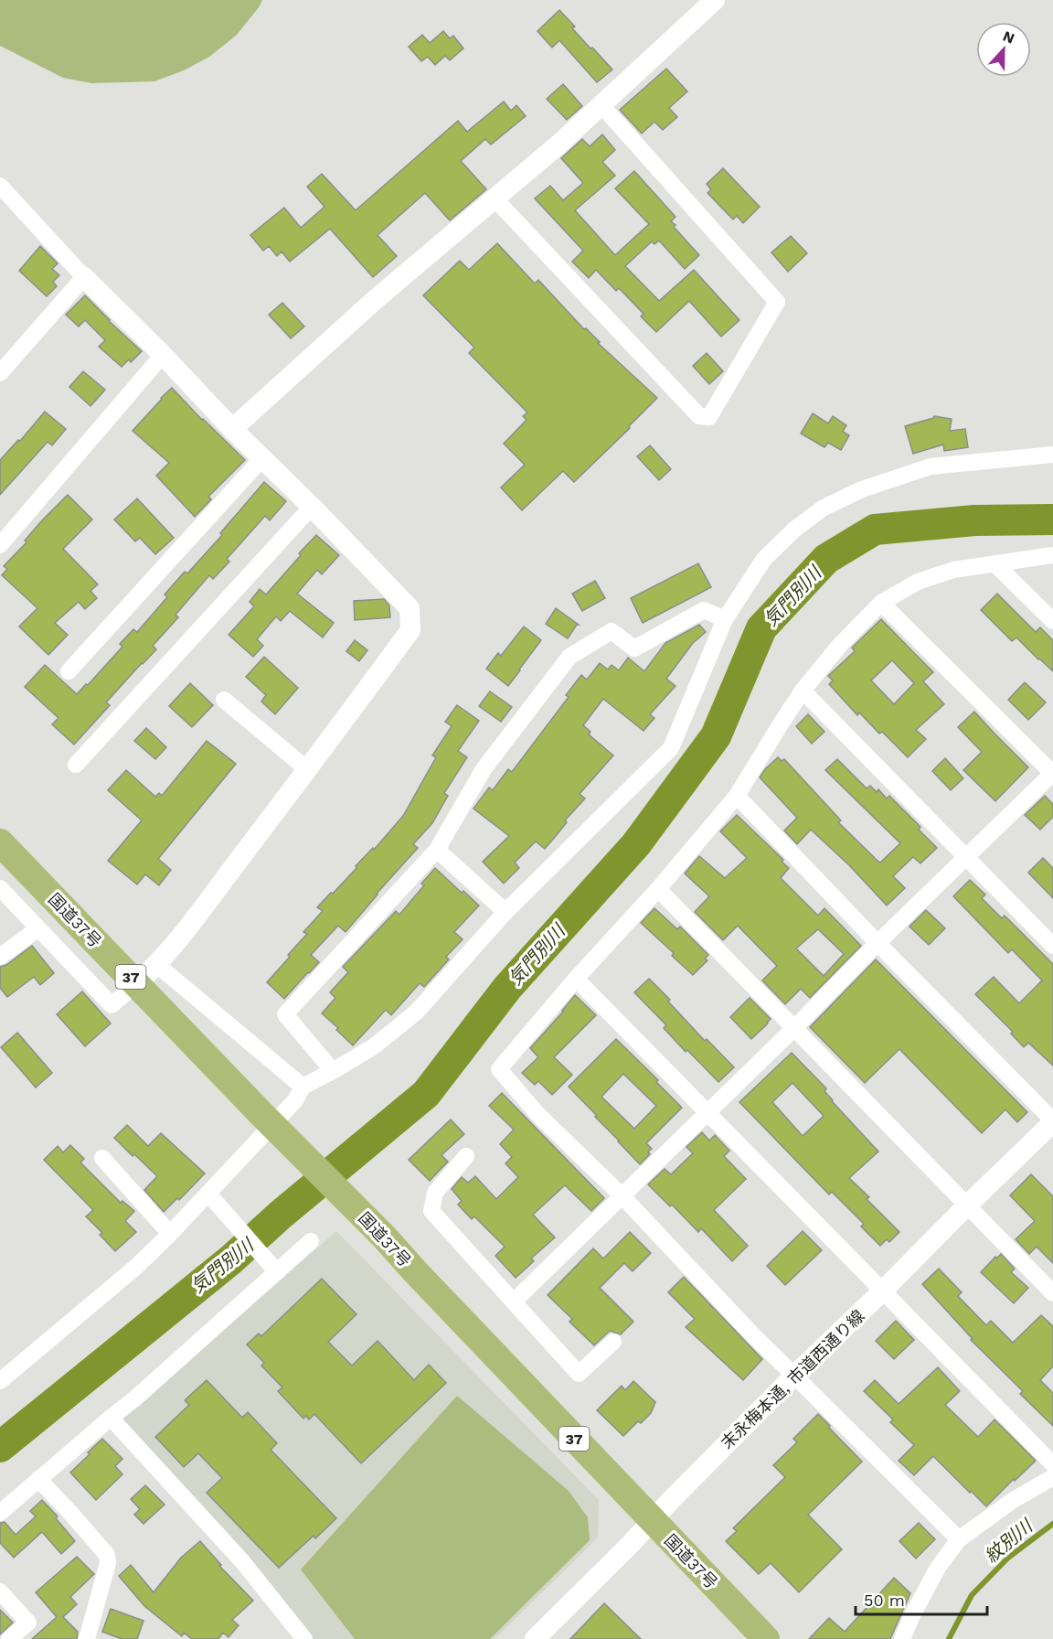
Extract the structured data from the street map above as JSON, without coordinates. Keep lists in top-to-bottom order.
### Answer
{
  "streets": {
    "highway": ["国道37号", "37"],
    "street": ["末永梅本通, 市道西通り線"]
  },
  "crossings": [
    ["国道37号", "末永梅本通, 市道西通り線"]
  ],
  "water": ["気門別川", "紋別川"],
  "scale_bar": "50 m",
  "north": "top"
}
